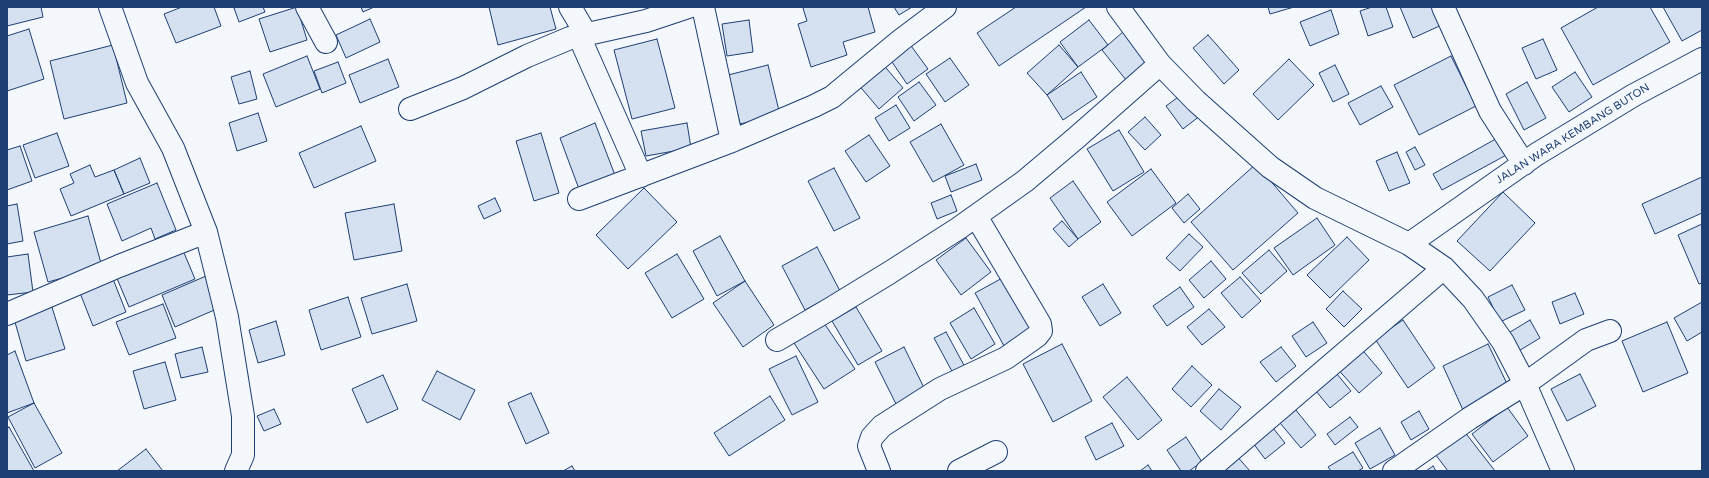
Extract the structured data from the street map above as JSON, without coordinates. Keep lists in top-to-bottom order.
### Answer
{
  "streets": {
    "street": ["JALAN WARA KEMBANG BUTON"]
  }
}
